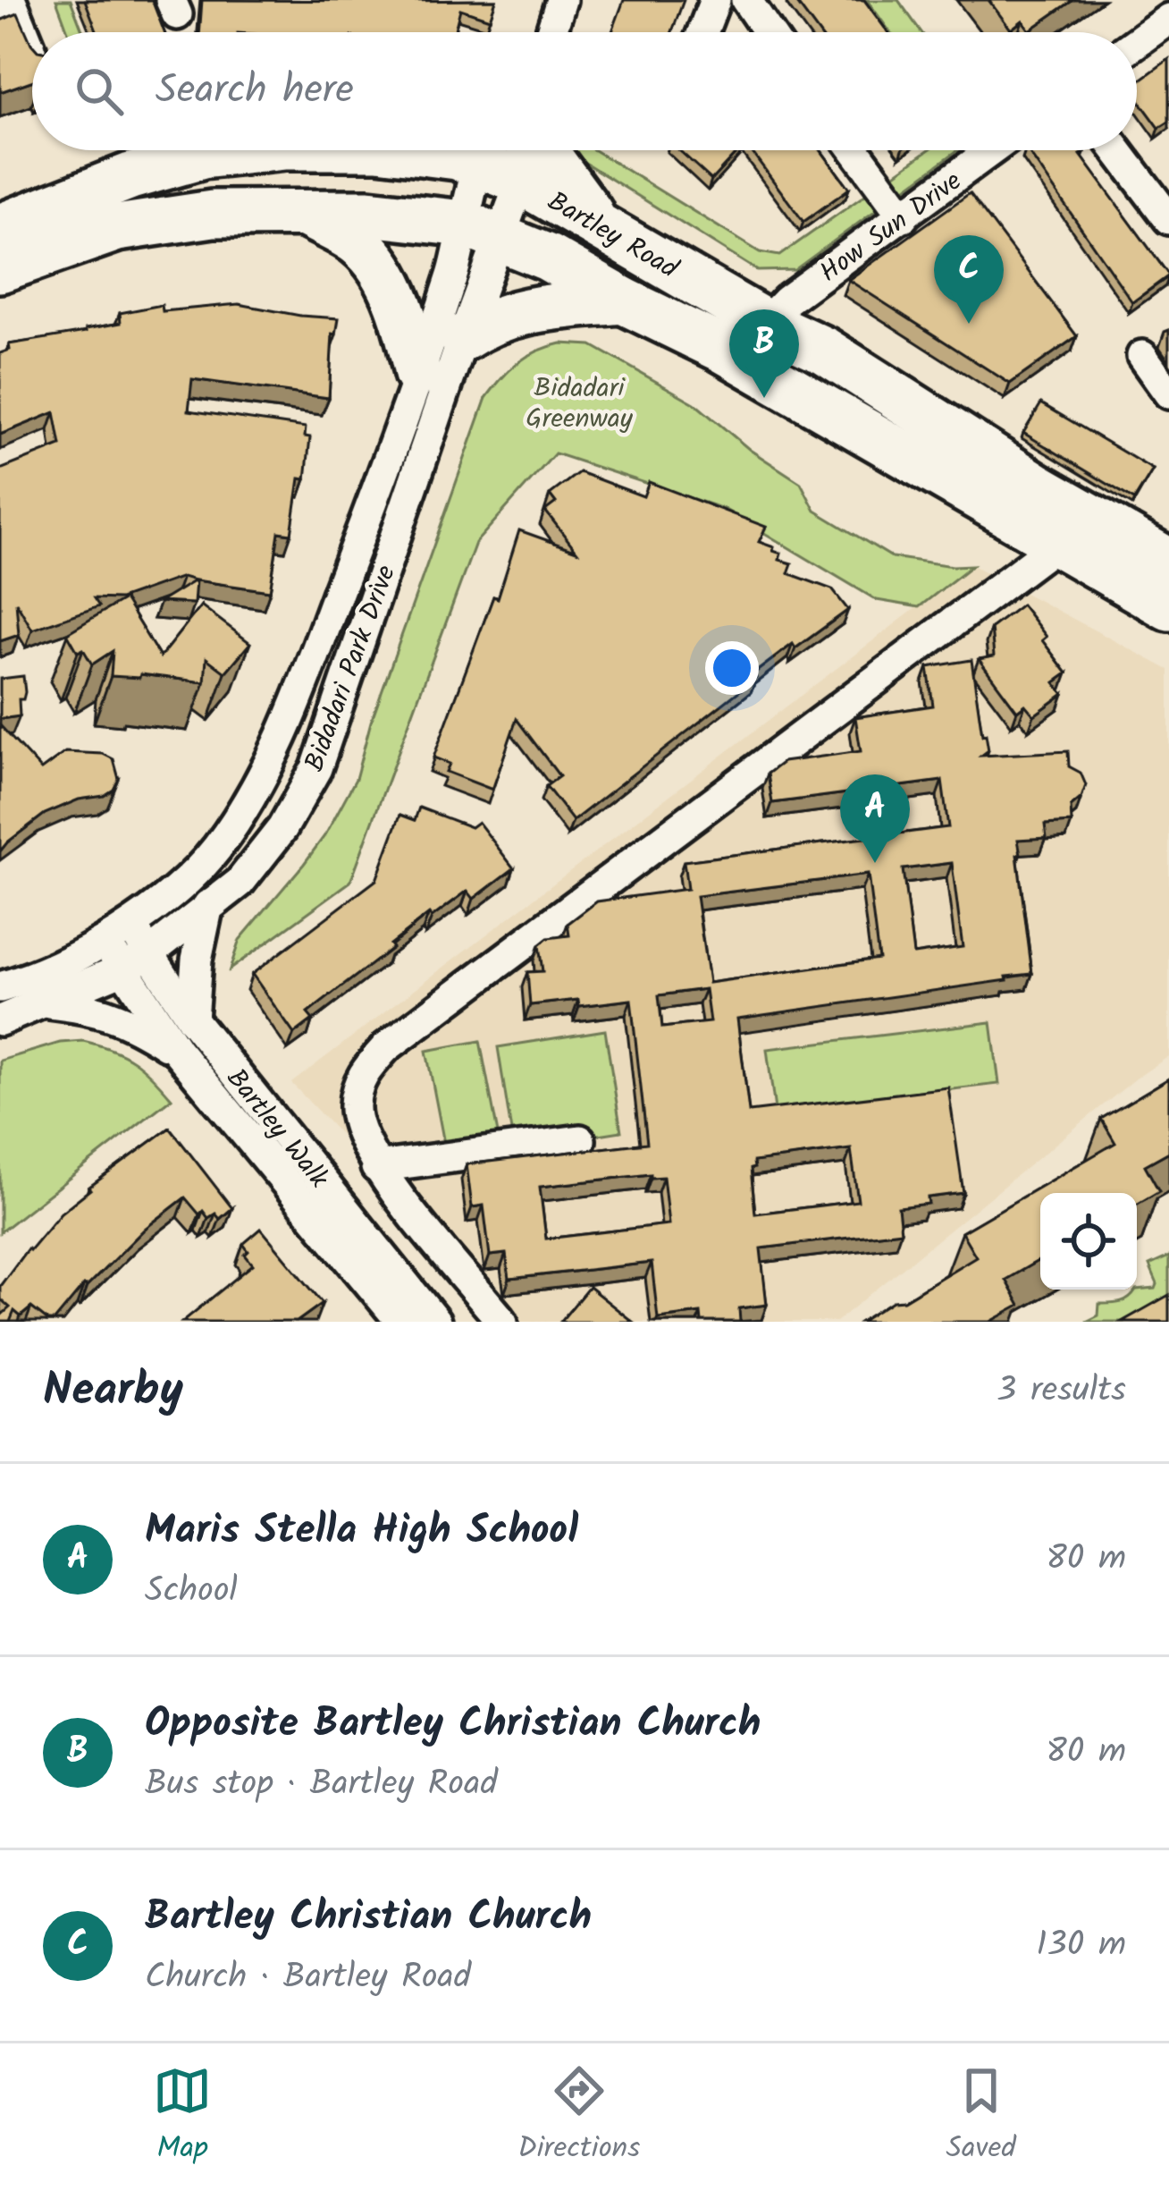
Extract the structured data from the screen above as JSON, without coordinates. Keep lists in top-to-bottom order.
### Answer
{
  "streets": {
    "highway": ["Bartley Road"],
    "street": ["How Sun Drive", "Bidadari Park Drive", "Bartley Walk"]
  },
  "crossings": [
    ["How Sun Drive", "Bartley Road"],
    ["Bartley Road", "Bidadari Park Drive"],
    ["Bidadari Park Drive", "Bartley Walk"]
  ],
  "parks": ["Bidadari Greenway"],
  "page": {
    "search": "Search here",
    "pins": ["C", "B", "A"],
    "heading": ["Nearby", "3 results"],
    "list": [
      {
        "mark": "A",
        "name": "Maris Stella High School",
        "note": "School",
        "value": "80 m"
      },
      {
        "mark": "B",
        "name": "Opposite Bartley Christian Church",
        "note": "Bus stop · Bartley Road",
        "value": "80 m"
      },
      {
        "mark": "C",
        "name": "Bartley Christian Church",
        "note": "Church · Bartley Road",
        "value": "130 m"
      }
    ],
    "nav": ["Map", "Directions", "Saved"]
  }
}
